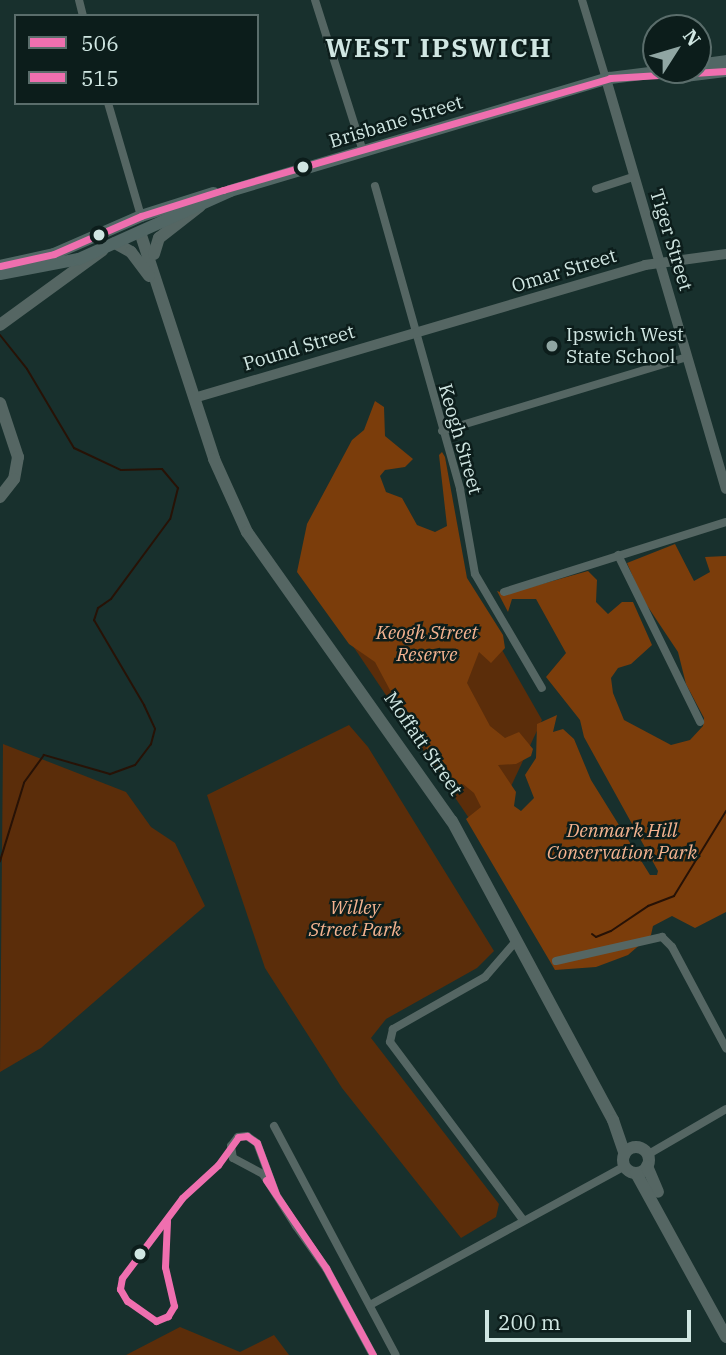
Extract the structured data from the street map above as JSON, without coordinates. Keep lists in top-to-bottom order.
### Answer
{
  "streets": {
    "main road": ["Brisbane Street", "Moffatt Street"],
    "street": [
      "Tiger Street",
      "Omar Street",
      "Pound Street",
      "Keogh Street"
    ]
  },
  "crossings": [
    ["Brisbane Street", "Tiger Street"],
    ["Tiger Street", "Omar Street"],
    ["Omar Street", "Pound Street"],
    ["Omar Street", "Keogh Street"],
    ["Pound Street", "Keogh Street"],
    ["Pound Street", "Moffatt Street"]
  ],
  "districts": ["WEST IPSWICH"],
  "parks": ["Keogh Street Reserve", "Denmark Hill Conservation Park", "Willey Street Park"],
  "places": ["Ipswich West State School"],
  "lines": ["transit line 506", "transit line 515"],
  "legend": ["506", "515"],
  "scale_bar": "200 m",
  "north": "top right"
}
